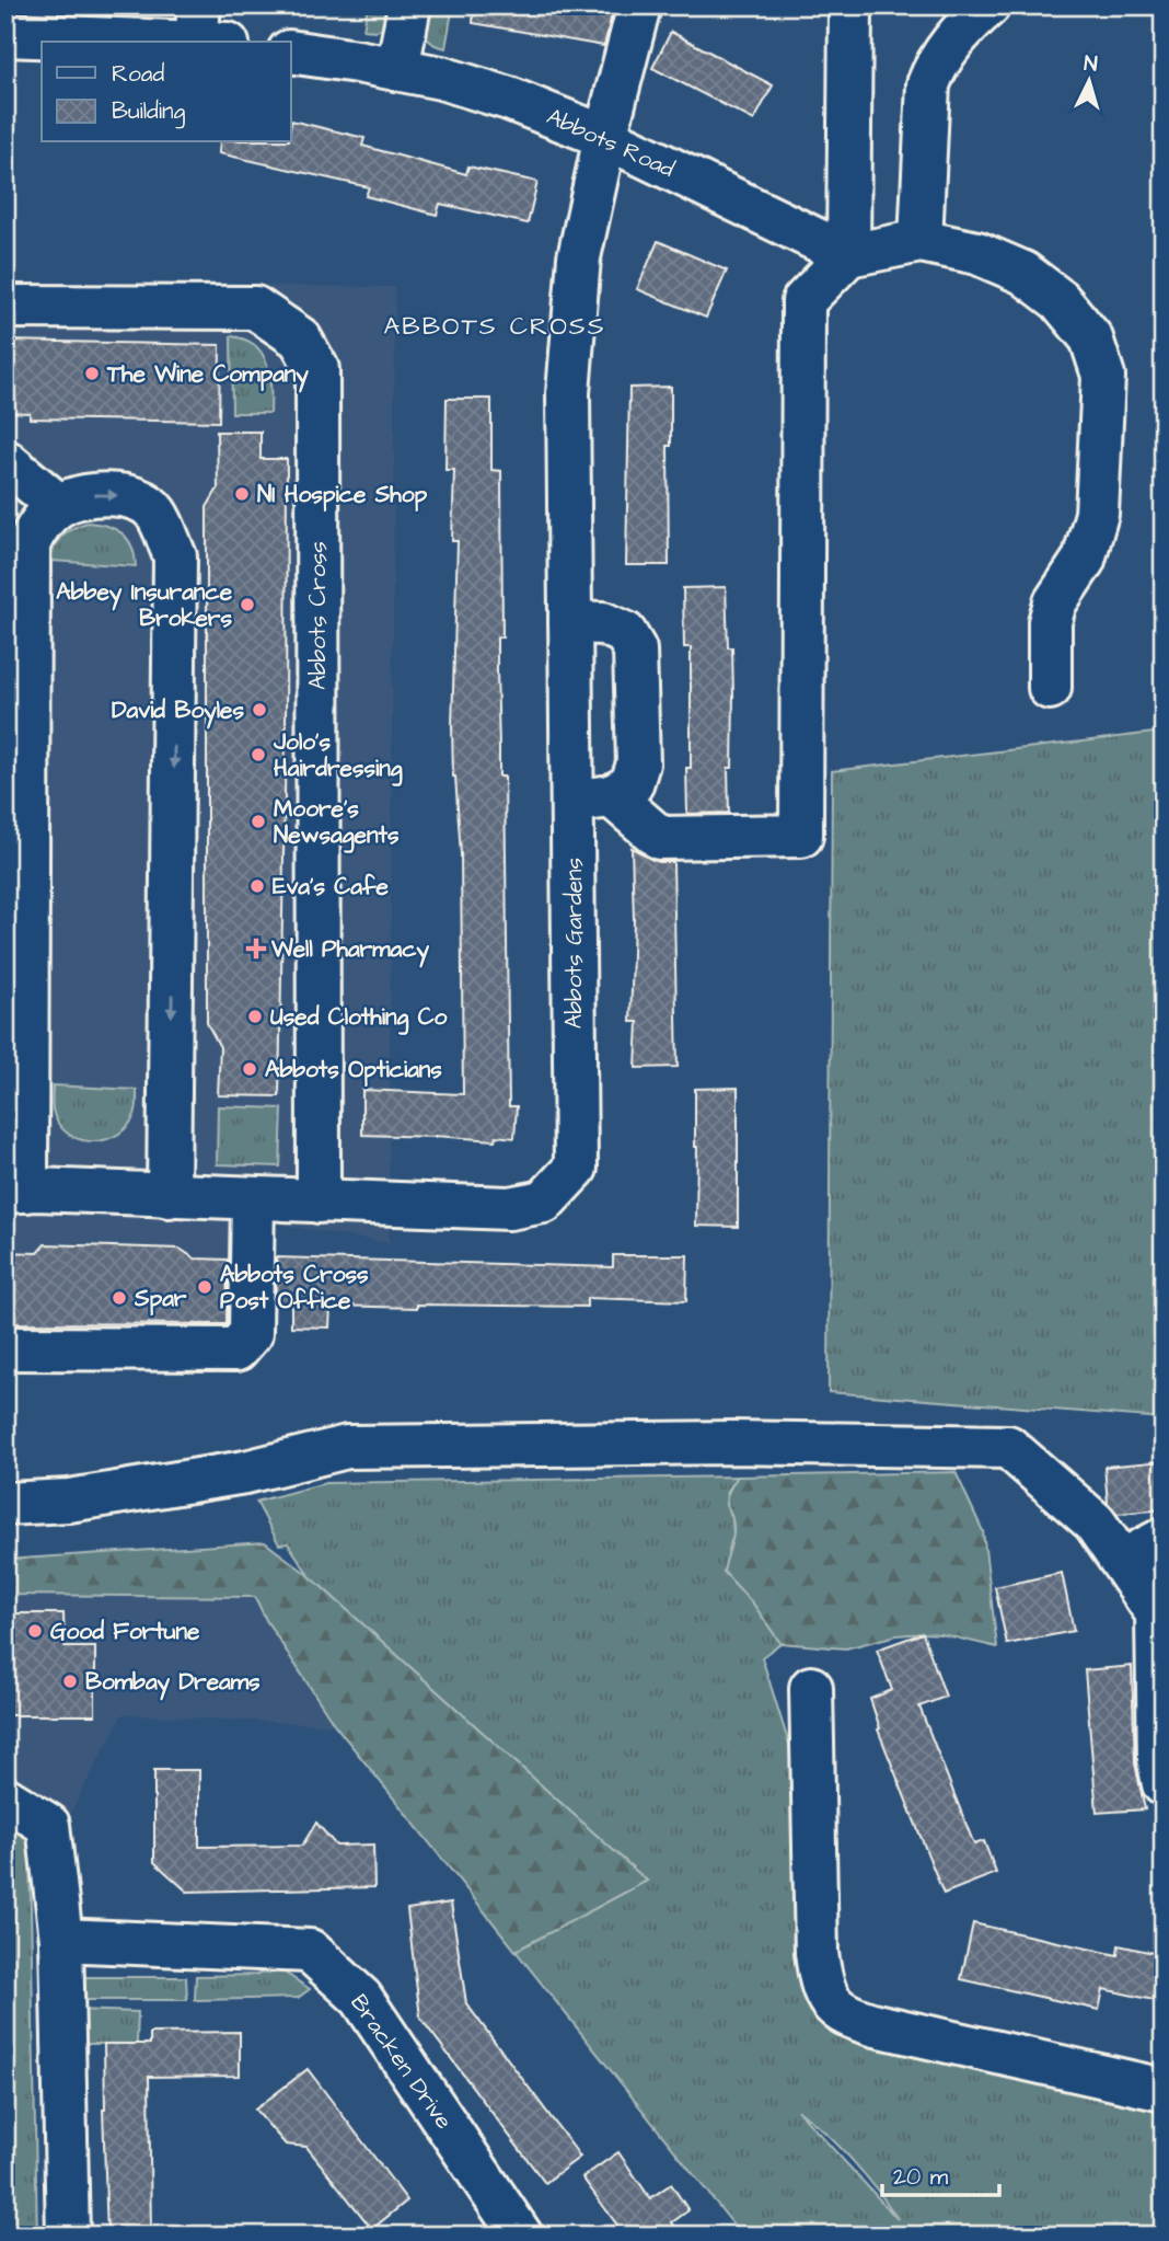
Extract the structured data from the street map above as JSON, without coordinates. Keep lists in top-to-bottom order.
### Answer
{
  "streets": {
    "street": [
      "Abbots Road",
      "Abbots Cross",
      "Abbots Gardens",
      "Bracken Drive"
    ]
  },
  "crossings": [
    ["Abbots Road", "Abbots Gardens"],
    ["Abbots Cross", "Abbots Gardens"]
  ],
  "districts": ["ABBOTS CROSS"],
  "places": {
    "other": [
      "The Wine Company",
      "NI Hospice Shop",
      "Abbey Insurance Brokers",
      "David Boyles",
      "Jolo's Hairdressing",
      "Moore's Newsagents",
      "Eva's Cafe",
      "Used Clothing Co",
      "Abbots Opticians",
      "Abbots Cross Post Office",
      "Spar",
      "Good Fortune",
      "Bombay Dreams"
    ],
    "health": ["Well Pharmacy"]
  },
  "legend": ["Road", "Building"],
  "scale_bar": "20 m",
  "north": "top"
}
